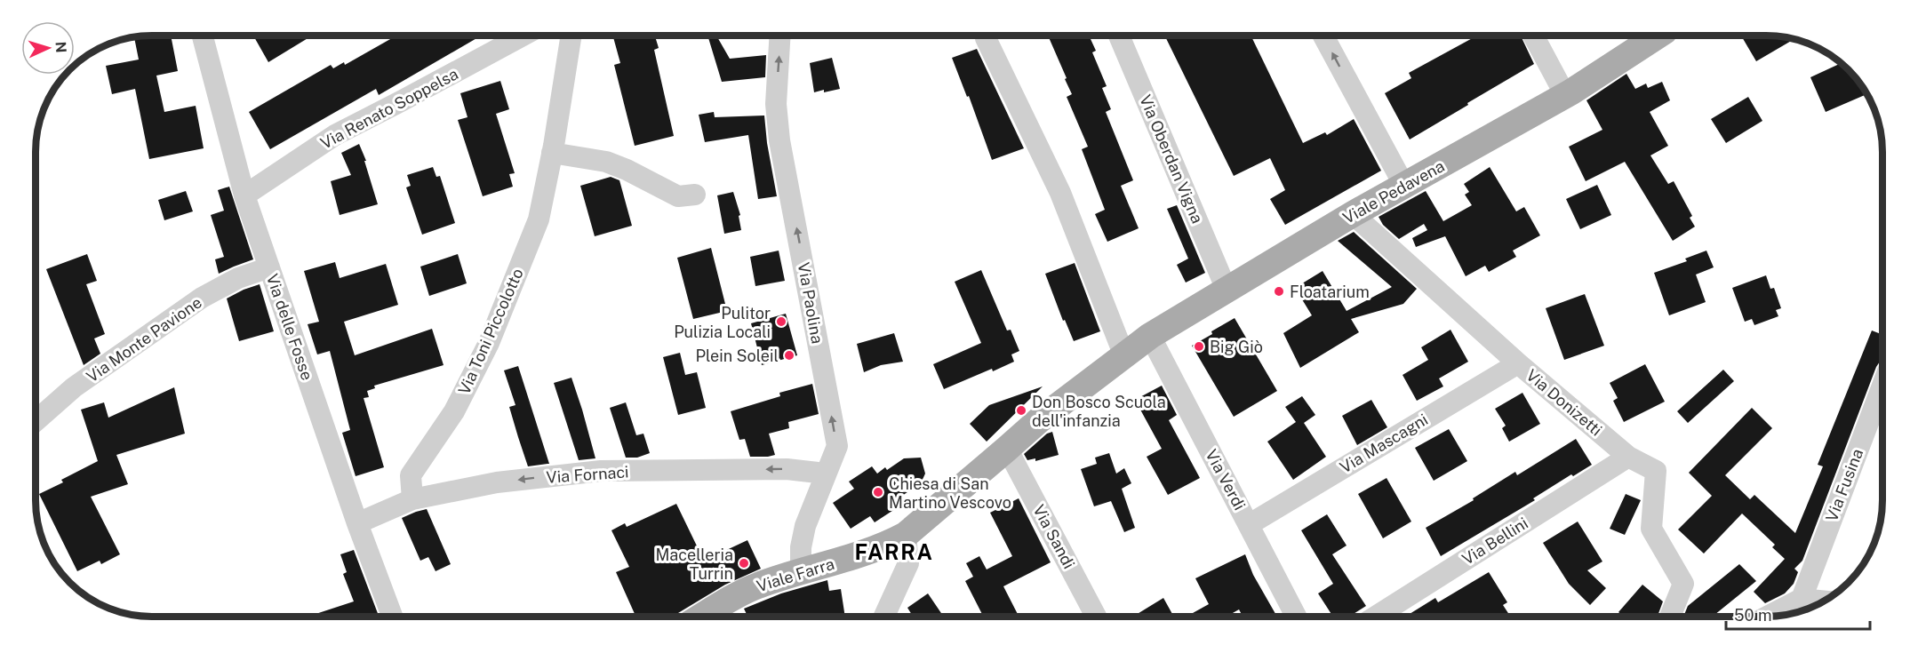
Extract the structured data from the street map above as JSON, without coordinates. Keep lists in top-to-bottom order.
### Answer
{
  "streets": {
    "main road": ["Viale Pedavena", "Viale Farra"],
    "street": [
      "Via Renato Soppelsa",
      "Via Oberdan Vigna",
      "Via Paolina",
      "Via delle Fosse",
      "Via Toni Piccolotto",
      "Via Monte Pavione",
      "Via Donizetti",
      "Via Mascagni",
      "Via Fornaci",
      "Via Verdi",
      "Via Fusina",
      "Via Sandi",
      "Via Bellini"
    ]
  },
  "crossings": [
    ["Via Renato Soppelsa", "Via delle Fosse"],
    ["Via Oberdan Vigna", "Viale Pedavena"],
    ["Viale Pedavena", "Via Donizetti"],
    ["Viale Pedavena", "Via Verdi"],
    ["Viale Pedavena", "Via Sandi"],
    ["Viale Pedavena", "Viale Farra"],
    ["Via Paolina", "Via Fornaci"],
    ["Via Paolina", "Viale Farra"],
    ["Via delle Fosse", "Via Monte Pavione"],
    ["Via delle Fosse", "Via Fornaci"],
    ["Via Toni Piccolotto", "Via Fornaci"],
    ["Via Donizetti", "Via Mascagni"],
    ["Via Donizetti", "Via Bellini"],
    ["Via Mascagni", "Via Verdi"]
  ],
  "one_way": ["Via Paolina", "Via Fornaci"],
  "districts": ["FARRA"],
  "places": [
    "Floatarium",
    "Pulitor Pulizia Locali",
    "Big Giò",
    "Plein Soleil",
    "Don Bosco Scuola dell'infanzia",
    "Chiesa di San Martino Vescovo",
    "Macelleria Turrin"
  ],
  "scale_bar": "50 m",
  "north": "right"
}
